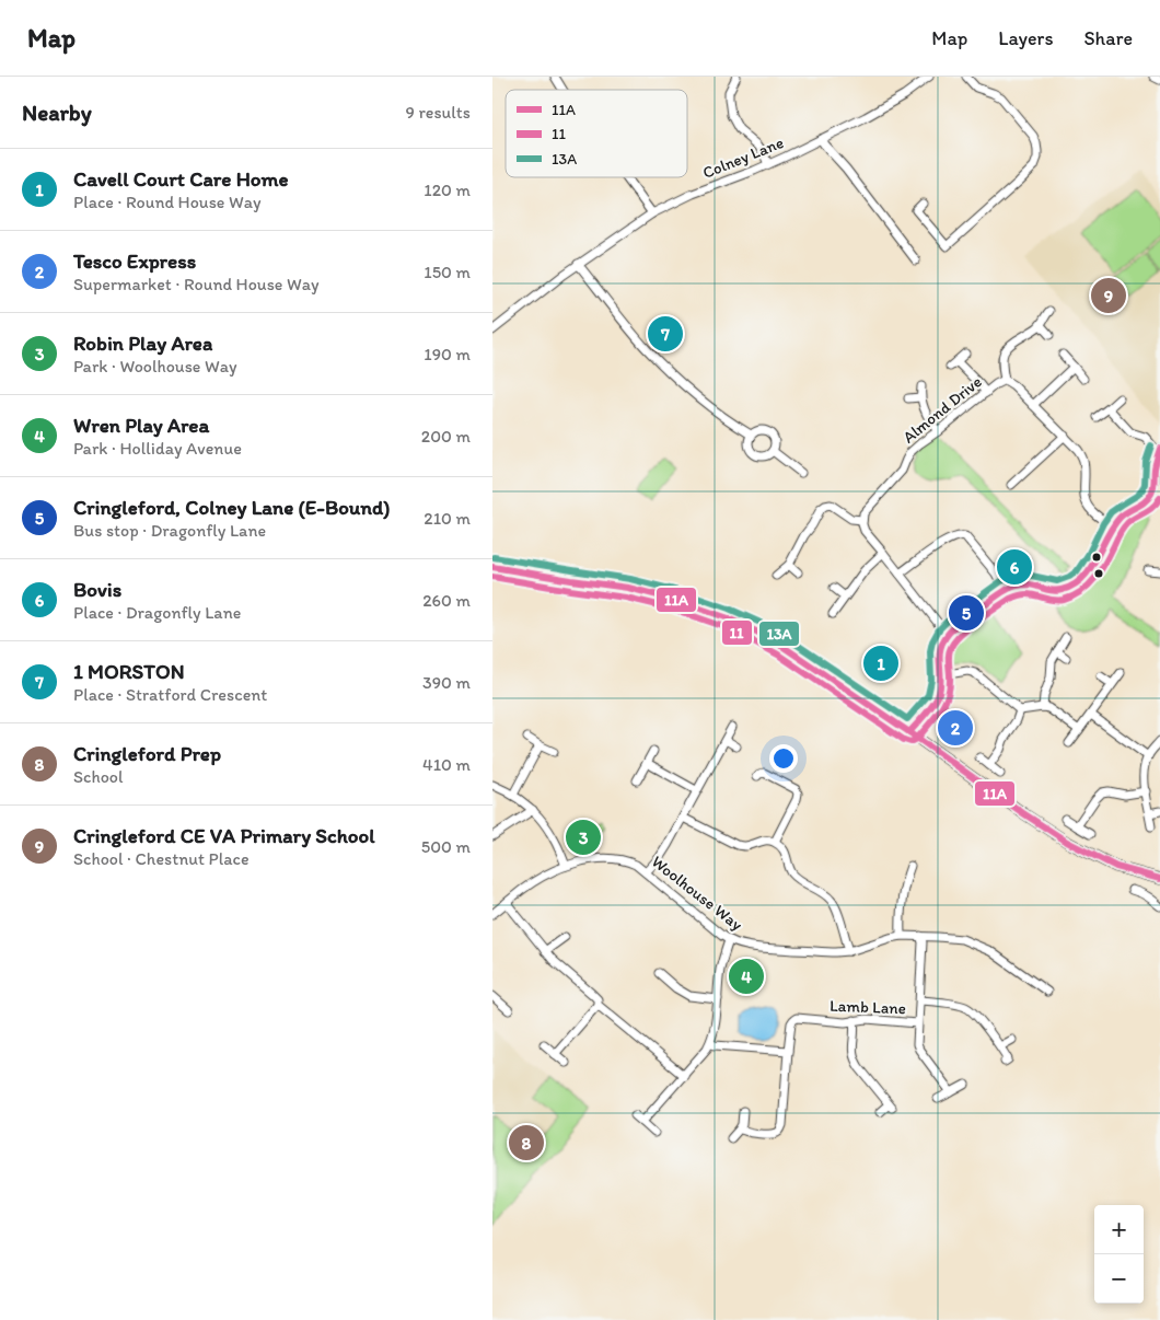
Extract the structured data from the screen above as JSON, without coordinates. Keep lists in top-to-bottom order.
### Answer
{
  "streets": {
    "street": [
      "Colney Lane",
      "Almond Drive",
      "Woolhouse Way",
      "Lamb Lane"
    ]
  },
  "crossings": [
    ["Woolhouse Way", "Lamb Lane"]
  ],
  "lines": ["transit line 13A", "transit line 11A", "transit line 11"],
  "legend": ["11A", "11", "13A"],
  "page": {
    "header": "Map",
    "nav": ["Map", "Layers", "Share"],
    "heading": ["Nearby", "9 results"],
    "list": [
      {
        "mark": "1",
        "name": "Cavell Court Care Home",
        "note": "Place · Round House Way",
        "value": "120 m"
      },
      {
        "mark": "2",
        "name": "Tesco Express",
        "note": "Supermarket · Round House Way",
        "value": "150 m"
      },
      {
        "mark": "3",
        "name": "Robin Play Area",
        "note": "Park · Woolhouse Way",
        "value": "190 m"
      },
      {
        "mark": "4",
        "name": "Wren Play Area",
        "note": "Park · Holliday Avenue",
        "value": "200 m"
      },
      {
        "mark": "5",
        "name": "Cringleford, Colney Lane (E-Bound)",
        "note": "Bus stop · Dragonfly Lane",
        "value": "210 m"
      },
      {
        "mark": "6",
        "name": "Bovis",
        "note": "Place · Dragonfly Lane",
        "value": "260 m"
      },
      {
        "mark": "7",
        "name": "1 MORSTON",
        "note": "Place · Stratford Crescent",
        "value": "390 m"
      },
      {
        "mark": "8",
        "name": "Cringleford Prep",
        "note": "School",
        "value": "410 m"
      },
      {
        "mark": "9",
        "name": "Cringleford CE VA Primary School",
        "note": "School · Chestnut Place",
        "value": "500 m"
      }
    ],
    "pins": [
      "9",
      "7",
      "6",
      "5",
      "1",
      "2",
      "3",
      "4",
      "8"
    ],
    "map_buttons": ["+", "−"]
  }
}
